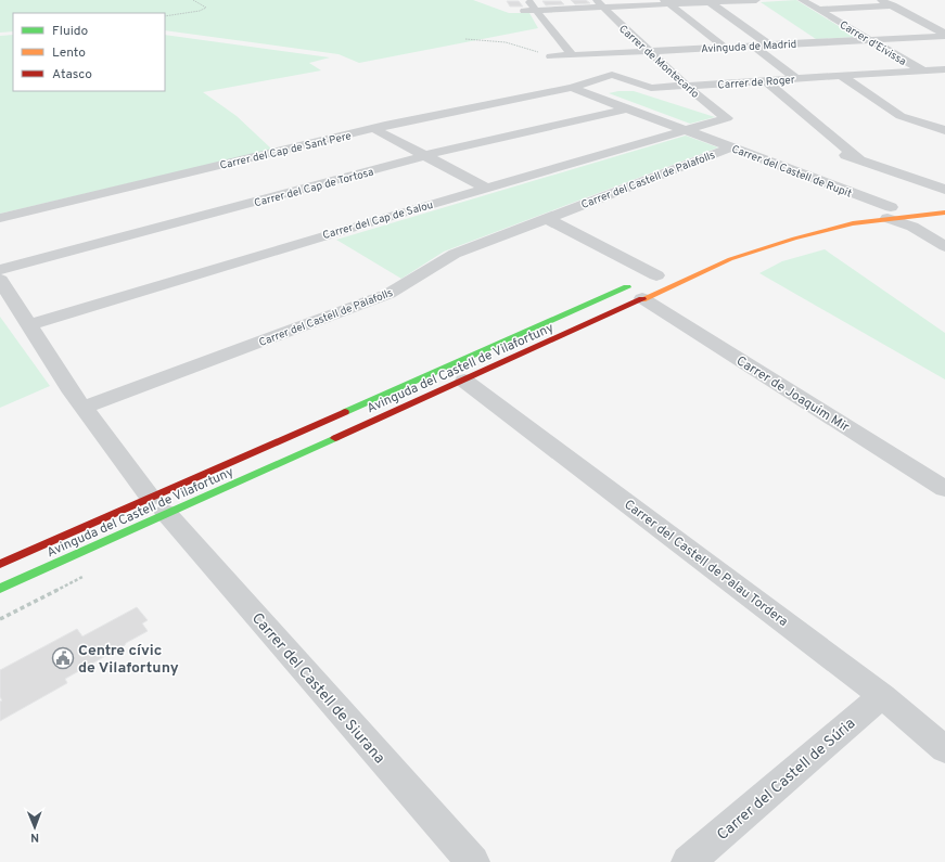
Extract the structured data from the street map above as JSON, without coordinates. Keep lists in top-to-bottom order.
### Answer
{
  "streets": {
    "street": [
      "Carrer d'Eivissa",
      "Avinguda de Madrid",
      "Carrer de Montecarlo",
      "Carrer de Roger",
      "Carrer del Cap de Sant Pere",
      "Carrer del Castell de Rupit",
      "Carrer del Castell de Palafolls",
      "Carrer del Cap de Tortosa",
      "Carrer del Cap de Salou",
      "Avinguda del Castell de Vilafortuny",
      "Carrer de Joaquim Mir",
      "Carrer del Castell de Palau Tordera",
      "Carrer del Castell de Siurana",
      "Carrer del Castell de Súria"
    ]
  },
  "crossings": [
    ["Carrer d'Eivissa", "Avinguda de Madrid"],
    ["Carrer d'Eivissa", "Carrer de Roger"],
    ["Avinguda de Madrid", "Carrer de Montecarlo"],
    ["Carrer de Montecarlo", "Carrer de Roger"],
    ["Carrer de Montecarlo", "Carrer del Cap de Salou"],
    ["Carrer del Cap de Sant Pere", "Carrer del Castell de Rupit"],
    ["Carrer del Castell de Rupit", "Carrer del Castell de Palafolls"],
    ["Carrer del Castell de Rupit", "Carrer del Cap de Tortosa"],
    ["Carrer del Castell de Rupit", "Carrer del Cap de Salou"],
    ["Carrer del Castell de Rupit", "Avinguda del Castell de Vilafortuny"],
    ["Carrer del Castell de Palafolls", "Carrer del Castell de Siurana"],
    ["Carrer del Cap de Salou", "Carrer del Castell de Siurana"],
    ["Avinguda del Castell de Vilafortuny", "Carrer de Joaquim Mir"],
    ["Avinguda del Castell de Vilafortuny", "Carrer del Castell de Palau Tordera"],
    ["Avinguda del Castell de Vilafortuny", "Carrer del Castell de Siurana"],
    ["Carrer del Castell de Palau Tordera", "Carrer del Castell de Súria"]
  ],
  "places": {
    "public building": ["Centre cívic de Vilafortuny"]
  },
  "legend": ["Fluido", "Lento", "Atasco"],
  "north": "bottom"
}
